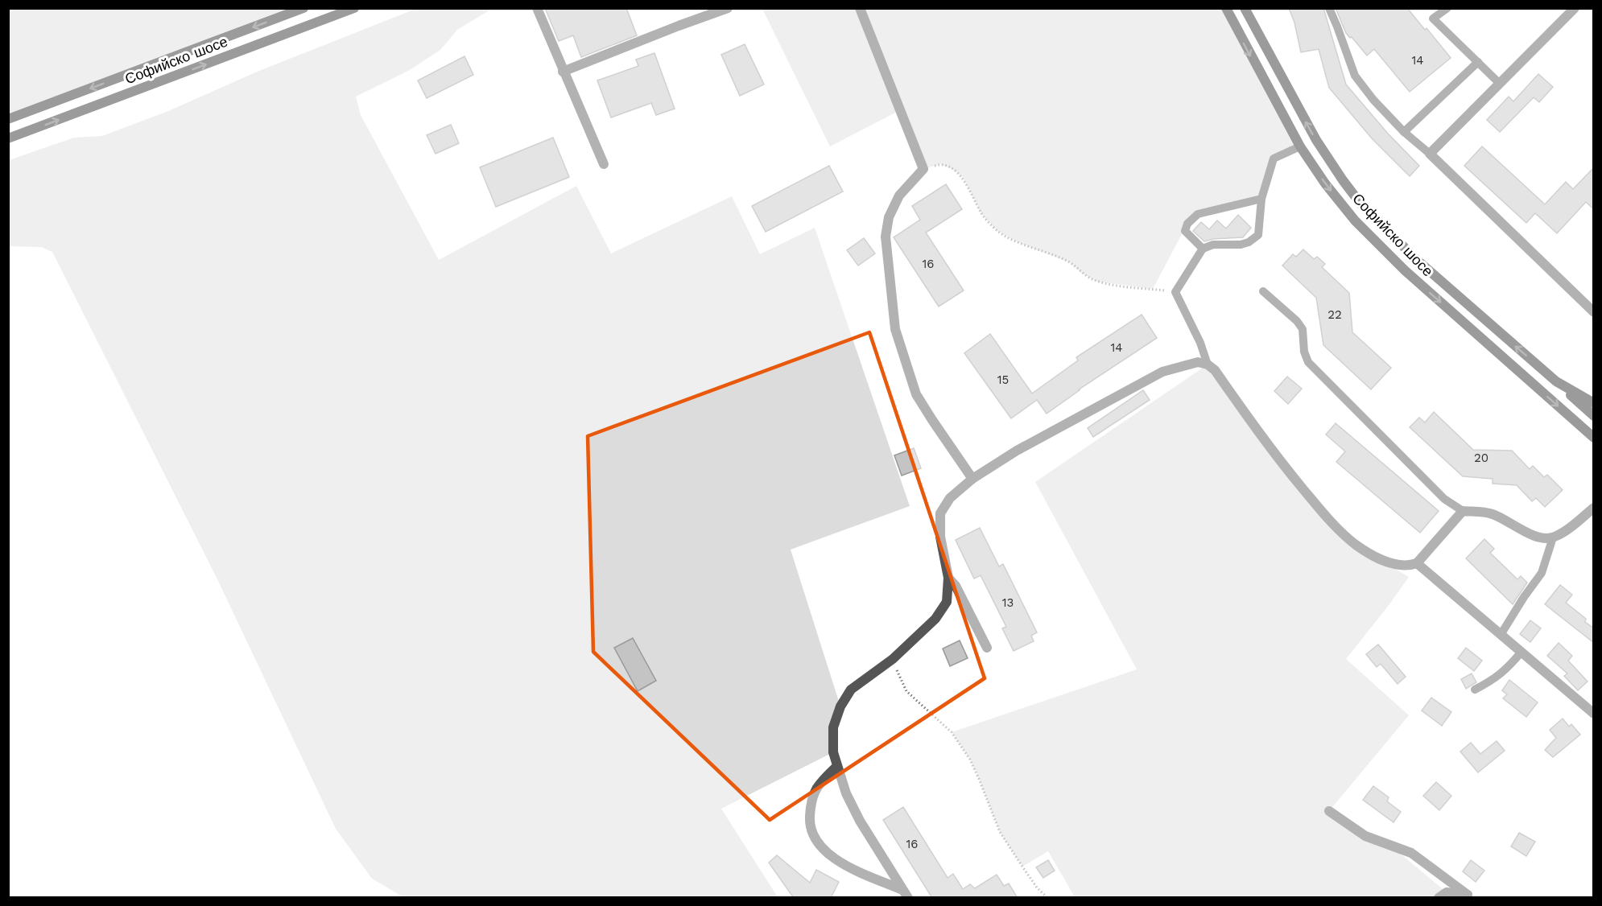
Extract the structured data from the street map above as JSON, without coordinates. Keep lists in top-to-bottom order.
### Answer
{
  "streets": {
    "main road": ["Софийско шосе"]
  },
  "house_numbers": [
    "14",
    "16",
    "22",
    "14",
    "15",
    "20",
    "13",
    "16"
  ]
}
